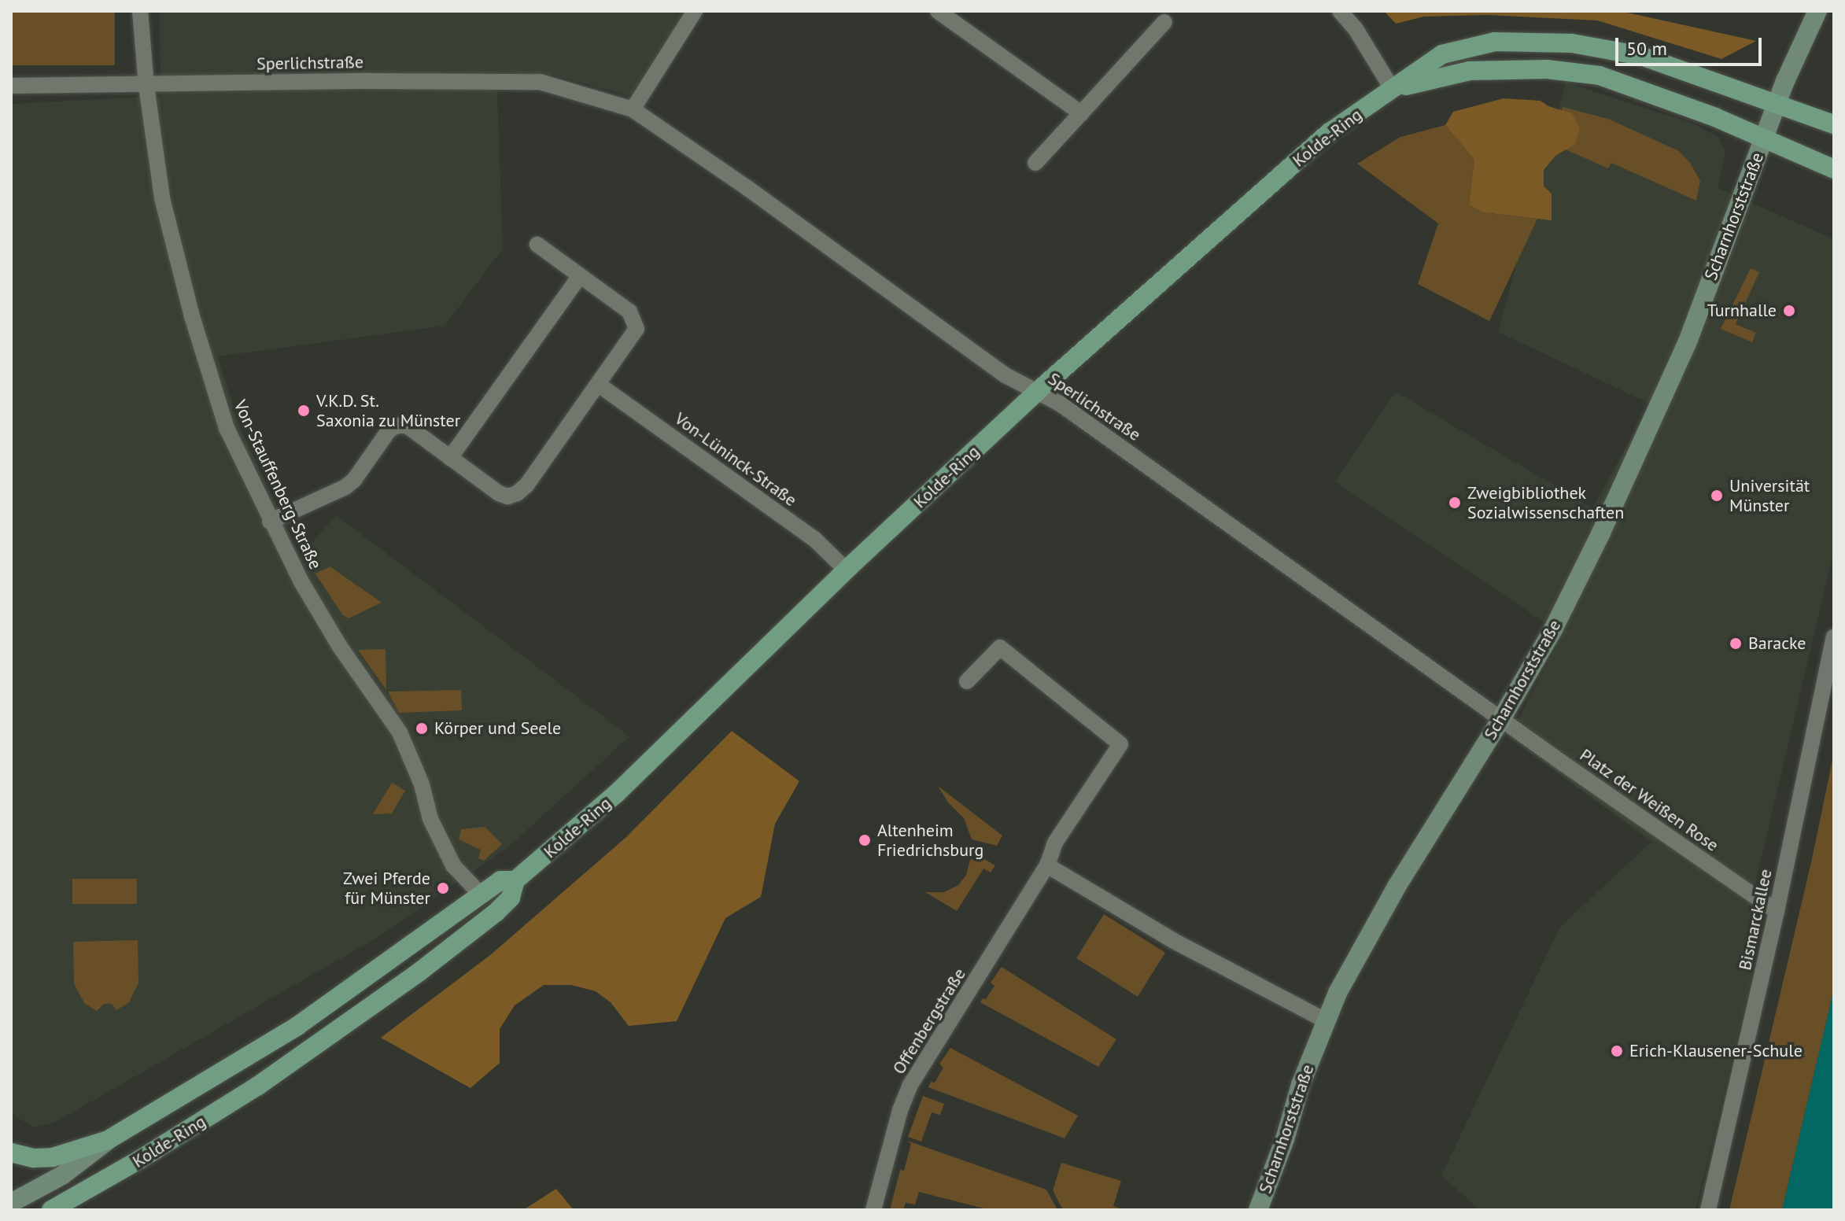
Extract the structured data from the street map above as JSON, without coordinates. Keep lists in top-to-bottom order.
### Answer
{
  "streets": {
    "main road": ["Kolde-Ring"],
    "street": [
      "Sperlichstraße",
      "Scharnhorststraße",
      "Von-Lüninck-Straße",
      "Von-Stauffenberg-Straße",
      "Platz der Weißen Rose",
      "Bismarckallee",
      "Offenbergstraße"
    ]
  },
  "crossings": [
    ["Sperlichstraße", "Kolde-Ring"],
    ["Sperlichstraße", "Scharnhorststraße"],
    ["Sperlichstraße", "Von-Stauffenberg-Straße"],
    ["Sperlichstraße", "Platz der Weißen Rose"],
    ["Kolde-Ring", "Scharnhorststraße"],
    ["Kolde-Ring", "Von-Lüninck-Straße"],
    ["Kolde-Ring", "Von-Stauffenberg-Straße"],
    ["Scharnhorststraße", "Platz der Weißen Rose"],
    ["Platz der Weißen Rose", "Bismarckallee"]
  ],
  "places": [
    "Turnhalle",
    "V.K.D. St. Saxonia zu Münster",
    "Universität Münster",
    "Zweigbibliothek Sozialwissenschaften",
    "Baracke",
    "Körper und Seele",
    "Altenheim Friedrichsburg",
    "Zwei Pferde für Münster",
    "Erich-Klausener-Schule"
  ],
  "scale_bar": "50 m"
}
